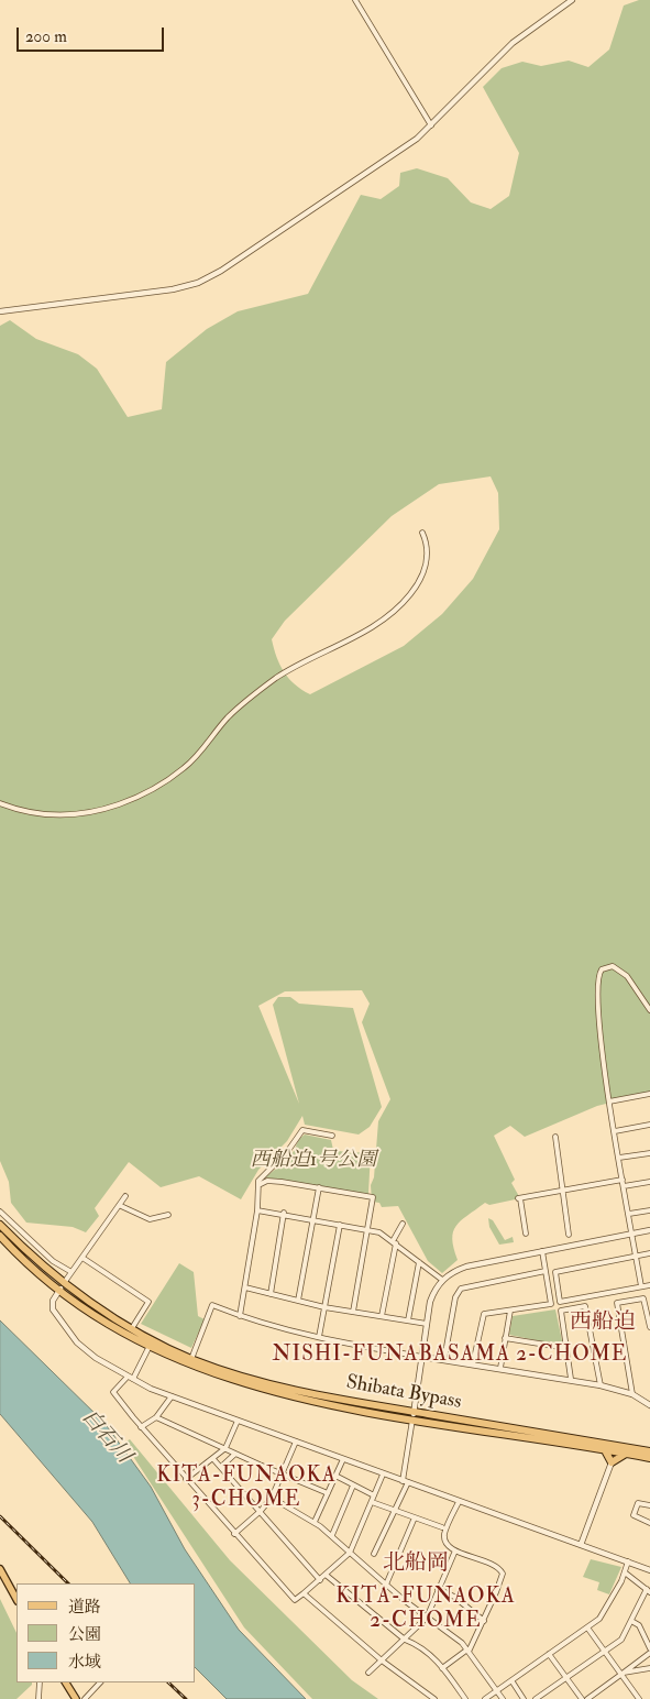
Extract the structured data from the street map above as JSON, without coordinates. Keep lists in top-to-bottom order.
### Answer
{
  "streets": {
    "highway": ["Shibata Bypass"]
  },
  "districts": [
    "西船迫",
    "NISHI-FUNABASAMA 2-CHOME",
    "KITA-FUNAOKA 3-CHOME",
    "北船岡",
    "KITA-FUNAOKA 2-CHOME"
  ],
  "water": ["白石川"],
  "parks": ["西船迫1号公園"],
  "legend": ["道路", "公園", "水域"],
  "scale_bar": "200 m"
}
